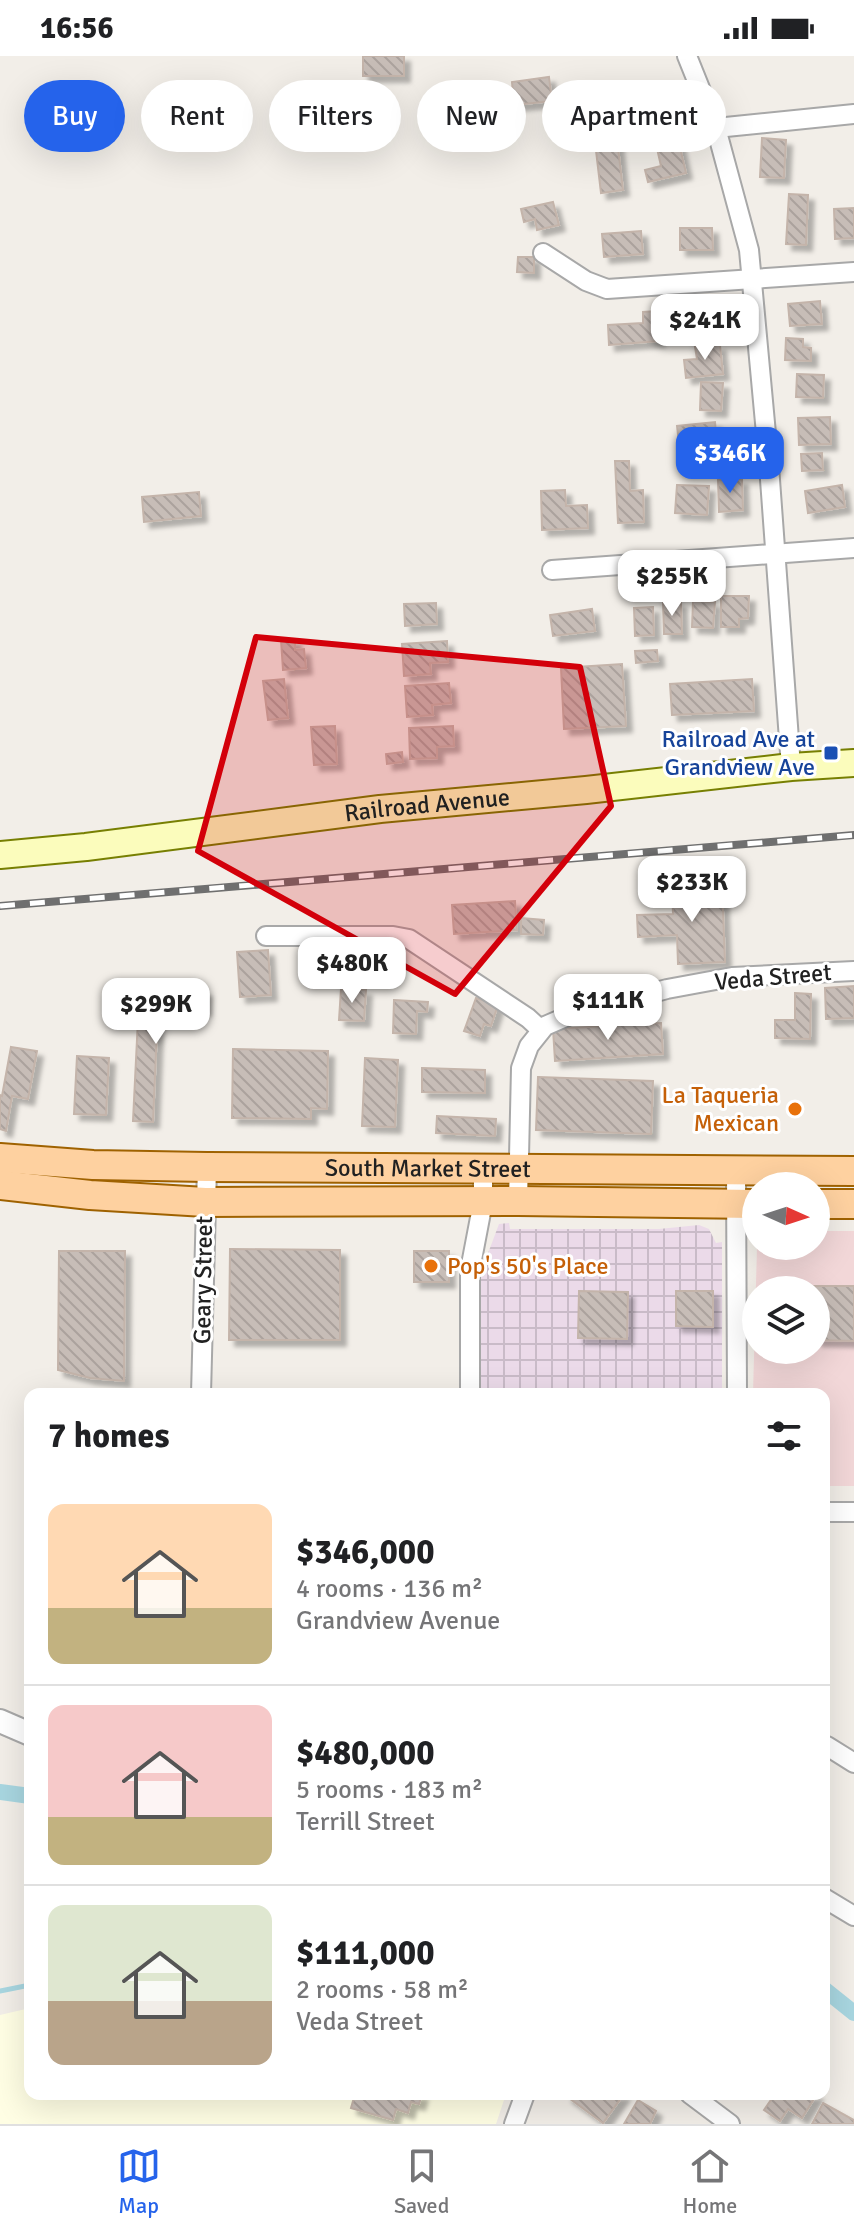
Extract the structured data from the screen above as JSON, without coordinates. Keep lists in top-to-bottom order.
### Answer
{
  "streets": {
    "main road": ["Railroad Avenue", "South Market Street"],
    "street": ["Veda Street", "Geary Street"]
  },
  "crossings": [
    ["South Market Street", "Geary Street"]
  ],
  "places": {
    "transit": ["Railroad Ave at Grandview Ave"],
    "other": ["La Taqueria Mexican", "Pop's 50's Place"]
  },
  "north": "right",
  "page": {
    "status": "16:56",
    "chip": [
      "Buy",
      "Rent",
      "Filters",
      "New",
      "Apartment"
    ],
    "price": [
      "$241K",
      "$346K",
      "$255K",
      "$233K",
      "$480K",
      "$111K",
      "$299K"
    ],
    "heading": "7 homes",
    "list": [
      {
        "name": "$346,000",
        "note": "4 rooms · 136 m² · Grandview Avenue"
      },
      {
        "name": "$480,000",
        "note": "5 rooms · 183 m² · Terrill Street"
      },
      {
        "name": "$111,000",
        "note": "2 rooms · 58 m² · Veda Street"
      }
    ],
    "tabs": ["Map", "Saved", "Home"]
  }
}
